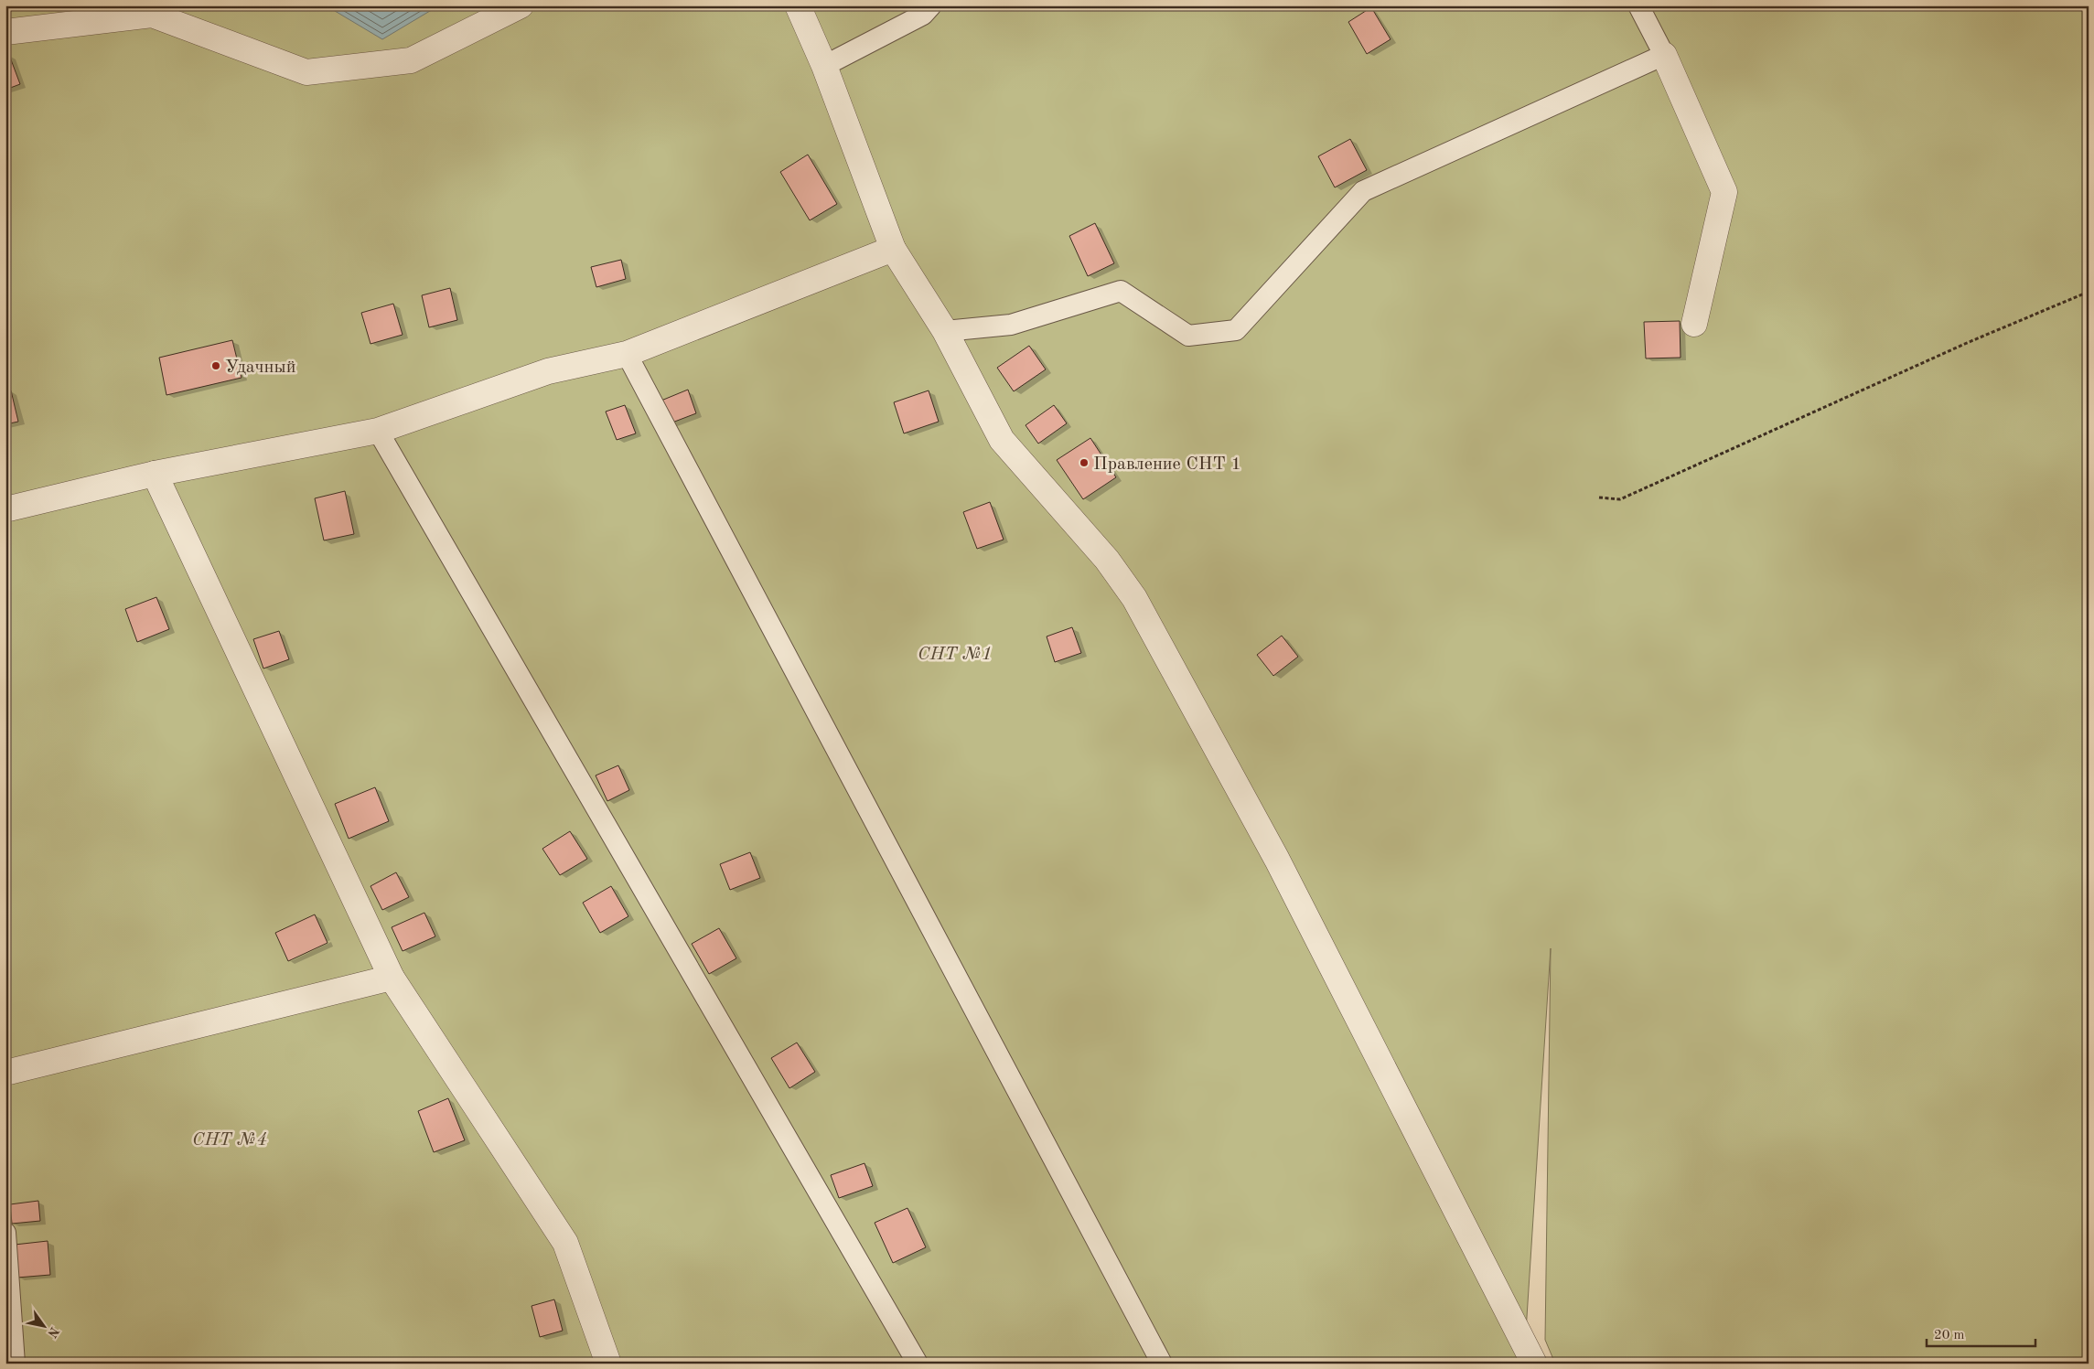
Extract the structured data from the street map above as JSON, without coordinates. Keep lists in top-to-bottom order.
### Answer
{
  "parks": ["СНТ №1", "СНТ №4"],
  "places": ["Удачный", "Правление СНТ 1"],
  "scale_bar": "20 m",
  "north": "bottom right"
}
